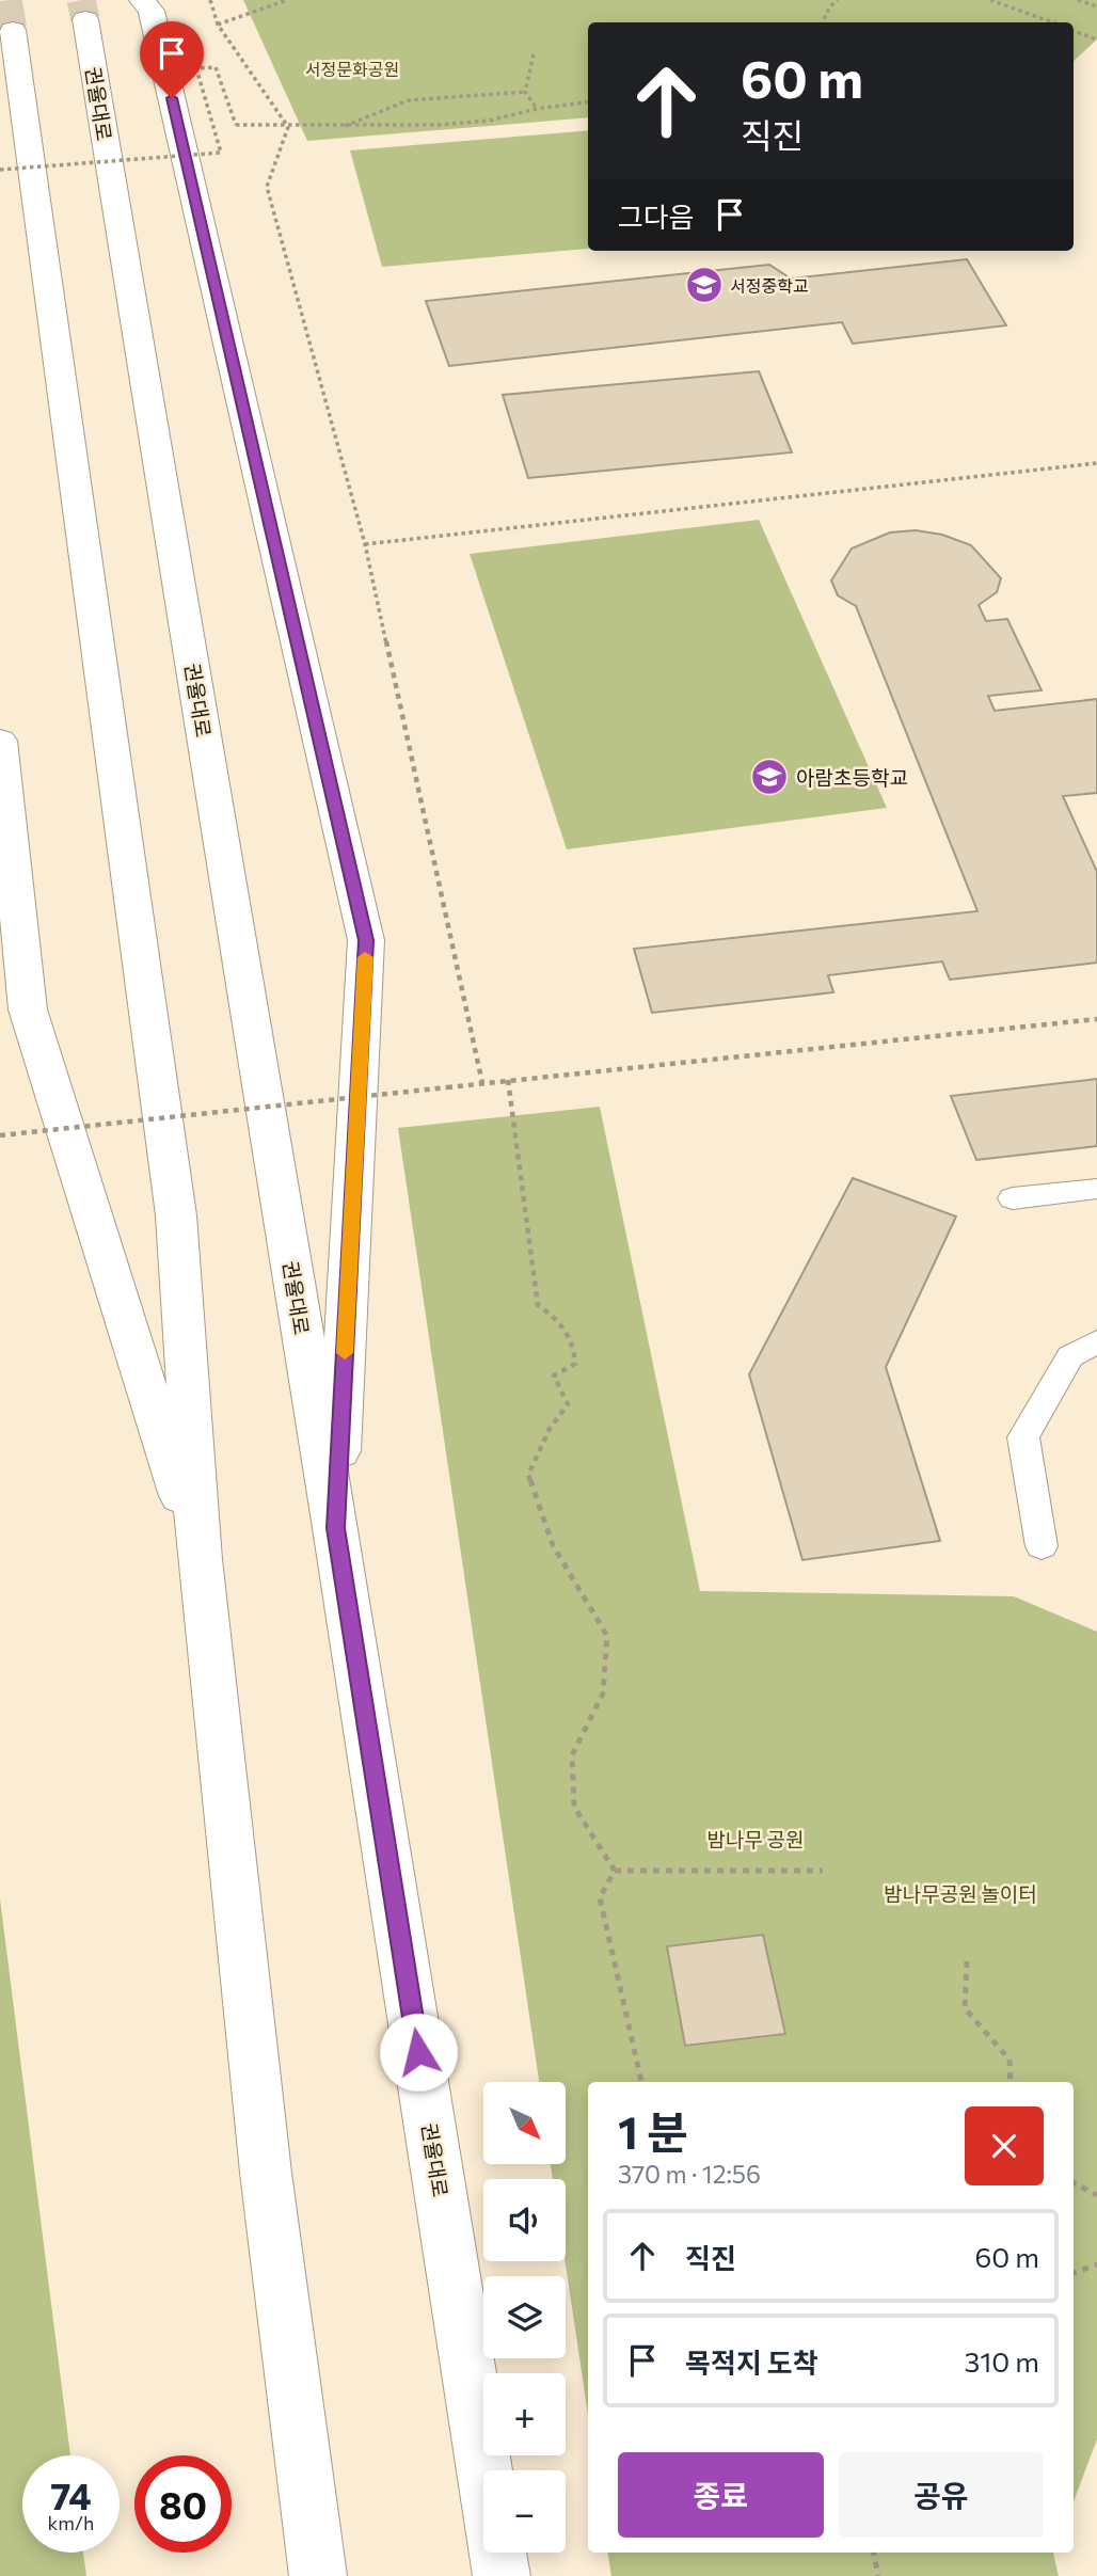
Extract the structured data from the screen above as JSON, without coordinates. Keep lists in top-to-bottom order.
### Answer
{
  "streets": {
    "highway": ["권율대로"]
  },
  "parks": ["서정문화공원", "밤나무 공원", "밤나무공원 놀이터"],
  "places": {
    "school or university": ["서정중학교", "아람초등학교"]
  },
  "north": "bottom right",
  "page": {
    "turn": ["60 m", "직진"],
    "then": "그다음",
    "map_buttons": ["+", "−"],
    "heading": ["1 분", "370 m · 12:56"],
    "list": [
      {
        "name": "직진",
        "value": "60 m"
      },
      {
        "name": "목적지 도착",
        "value": "310 m"
      }
    ],
    "buttons": ["종료", "공유"],
    "speed": "74 km/h",
    "limit": "80"
  }
}
